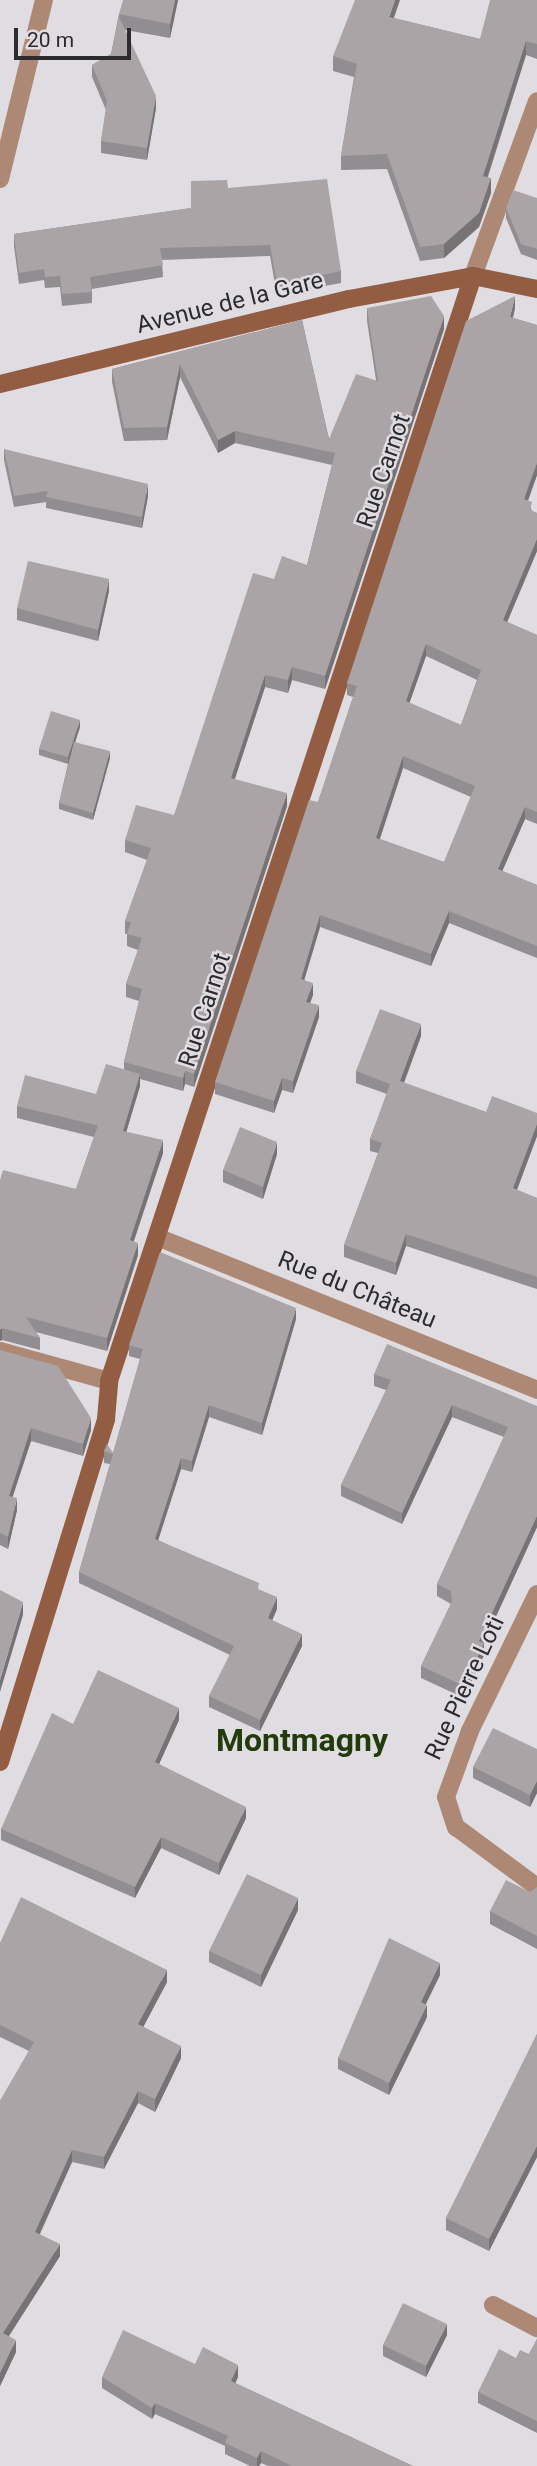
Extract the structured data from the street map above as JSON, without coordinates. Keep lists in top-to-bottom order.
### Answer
{
  "streets": {
    "main road": ["Avenue de la Gare", "Rue Carnot"],
    "street": ["Rue du Château", "Rue Pierre Loti"]
  },
  "crossings": [
    ["Avenue de la Gare", "Rue Carnot"],
    ["Rue Carnot", "Rue du Château"]
  ],
  "districts": ["Montmagny"],
  "scale_bar": "20 m"
}
